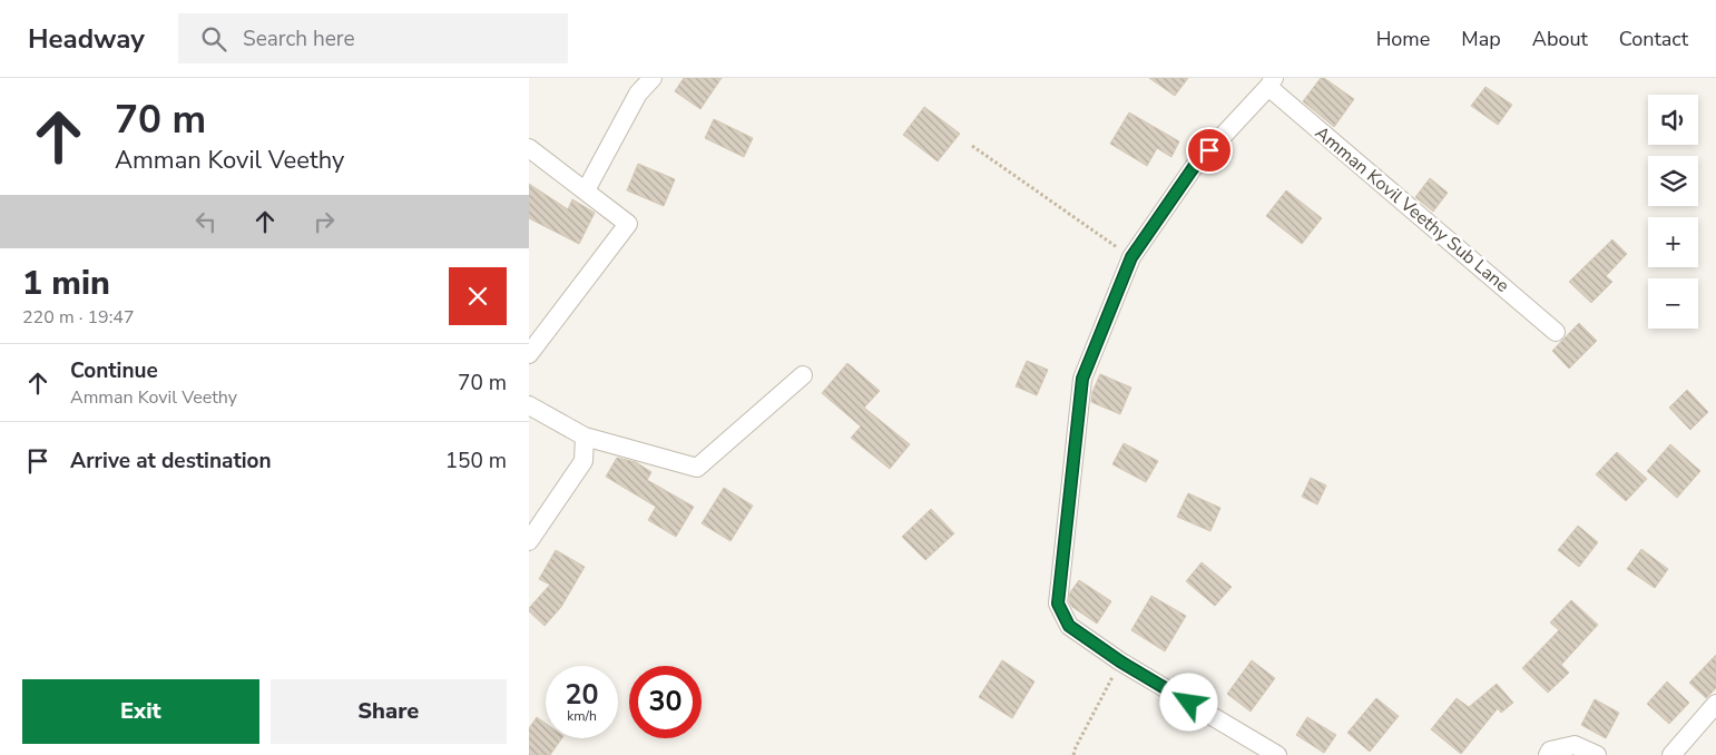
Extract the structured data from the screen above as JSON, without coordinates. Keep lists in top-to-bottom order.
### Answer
{
  "streets": {
    "street": ["Amman Kovil Veethy Sub Lane"]
  },
  "page": {
    "header": "Headway",
    "search": "Search here",
    "nav": [
      "Home",
      "Map",
      "About",
      "Contact"
    ],
    "turn": ["70 m", "Amman Kovil Veethy"],
    "map_buttons": ["+", "−"],
    "heading": ["1 min", "220 m · 19:47"],
    "list": [
      {
        "name": "Continue",
        "note": "Amman Kovil Veethy",
        "value": "70 m"
      },
      {
        "name": "Arrive at destination",
        "value": "150 m"
      }
    ],
    "speed": "20 km/h",
    "limit": "30",
    "buttons": ["Exit", "Share"]
  }
}
